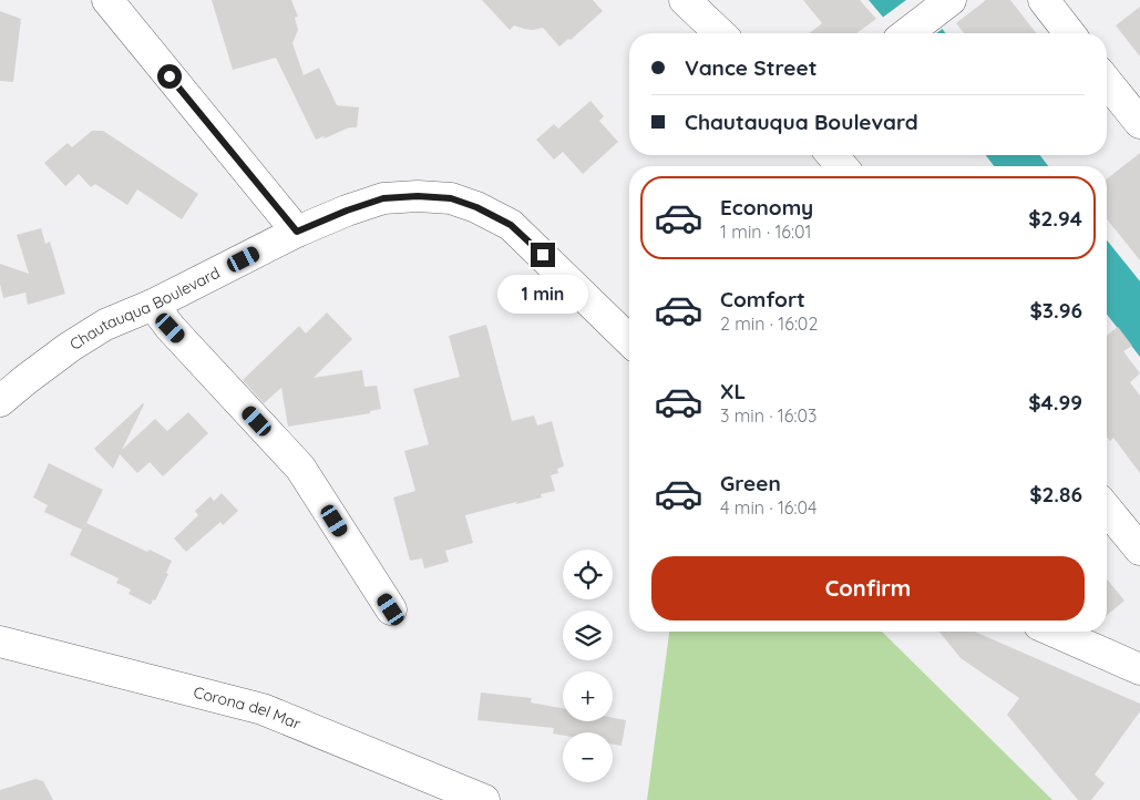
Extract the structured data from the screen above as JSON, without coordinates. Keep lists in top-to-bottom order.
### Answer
{
  "streets": {
    "street": ["Chautauqua Boulevard", "Corona del Mar"]
  },
  "page": {
    "banner": ["Vance Street", "Chautauqua Boulevard"],
    "list": [
      {
        "name": "Economy",
        "note": "1 min · 16:01",
        "value": "$2.94"
      },
      {
        "name": "Comfort",
        "note": "2 min · 16:02",
        "value": "$3.96"
      },
      {
        "name": "XL",
        "note": "3 min · 16:03",
        "value": "$4.99"
      },
      {
        "name": "Green",
        "note": "4 min · 16:04",
        "value": "$2.86"
      }
    ],
    "bubble": "1 min",
    "buttons": "Confirm",
    "map_buttons": ["+", "−"]
  }
}
